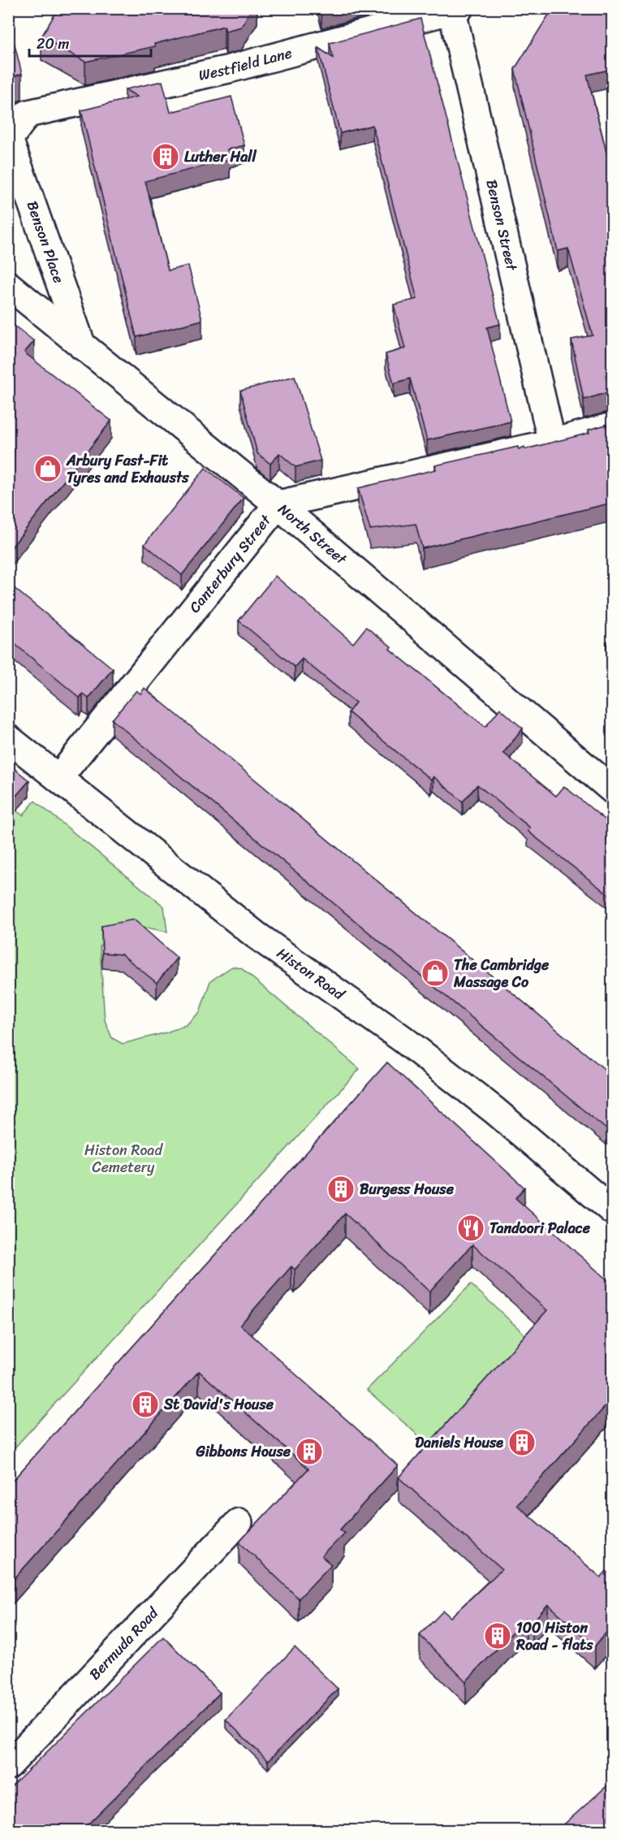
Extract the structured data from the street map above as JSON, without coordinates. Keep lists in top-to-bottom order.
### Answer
{
  "streets": {
    "street": [
      "Westfield Lane",
      "Benson Street",
      "Benson Place",
      "North Street",
      "Canterbury Street",
      "Histon Road",
      "Bermuda Road"
    ]
  },
  "crossings": [
    ["Westfield Lane", "Benson Street"],
    ["Westfield Lane", "Benson Place"],
    ["Benson Street", "Canterbury Street"],
    ["Benson Place", "North Street"],
    ["North Street", "Canterbury Street"],
    ["Canterbury Street", "Histon Road"]
  ],
  "parks": ["Histon Road Cemetery"],
  "places": {
    "building": [
      "Luther Hall",
      "Burgess House",
      "St David's House",
      "Daniels House",
      "Gibbons House",
      "100 Histon Road - flats"
    ],
    "shop": ["Arbury Fast-Fit Tyres and Exhausts", "The Cambridge Massage Co"],
    "restaurant": ["Tandoori Palace"]
  },
  "scale_bar": "20 m"
}
